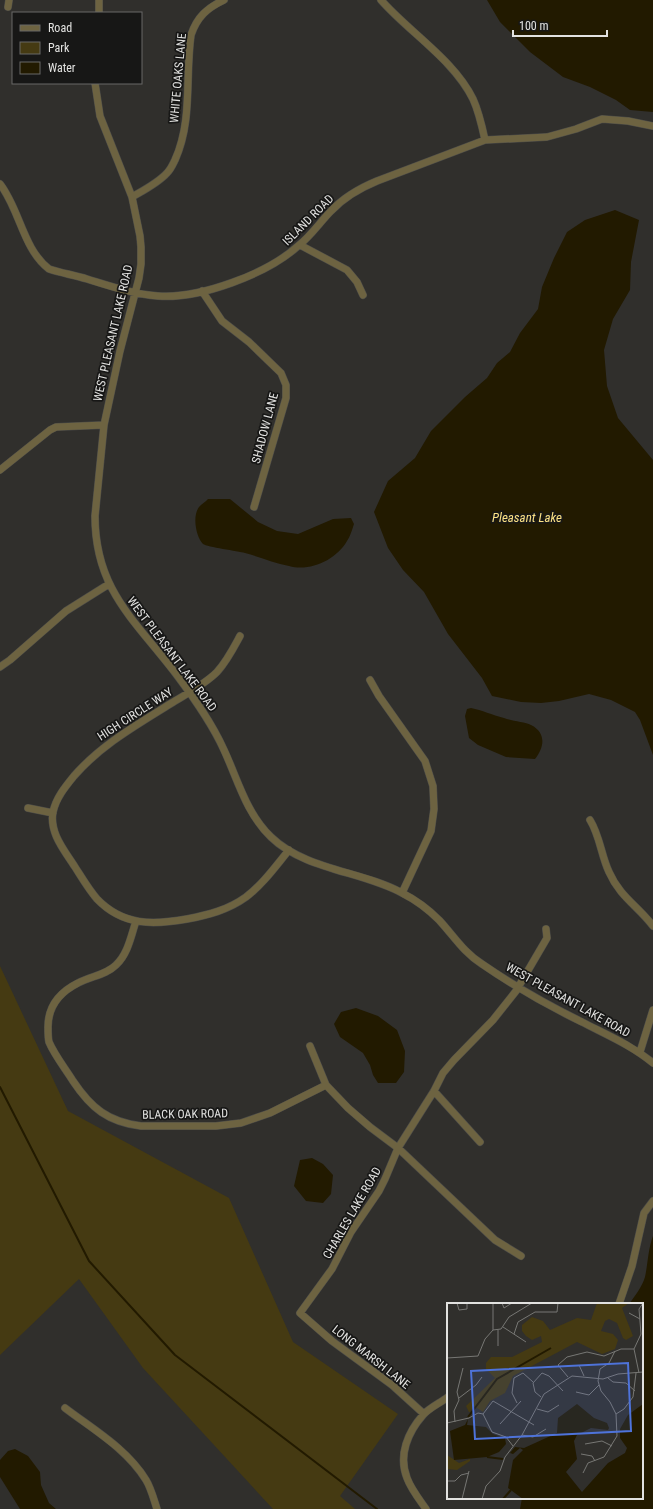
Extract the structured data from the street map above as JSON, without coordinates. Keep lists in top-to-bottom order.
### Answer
{
  "streets": {
    "street": [
      "WHITE OAKS LANE",
      "ISLAND ROAD",
      "WEST PLEASANT LAKE ROAD",
      "SHADOW LANE",
      "HIGH CIRCLE WAY",
      "BLACK OAK ROAD",
      "CHARLES LAKE ROAD",
      "LONG MARSH LANE"
    ]
  },
  "crossings": [
    ["WHITE OAKS LANE", "WEST PLEASANT LAKE ROAD"],
    ["ISLAND ROAD", "WEST PLEASANT LAKE ROAD"],
    ["ISLAND ROAD", "SHADOW LANE"],
    ["WEST PLEASANT LAKE ROAD", "HIGH CIRCLE WAY"],
    ["WEST PLEASANT LAKE ROAD", "CHARLES LAKE ROAD"],
    ["HIGH CIRCLE WAY", "BLACK OAK ROAD"],
    ["CHARLES LAKE ROAD", "LONG MARSH LANE"]
  ],
  "water": ["Pleasant Lake"],
  "legend": ["Road", "Park", "Water"],
  "scale_bar": "100 m"
}
